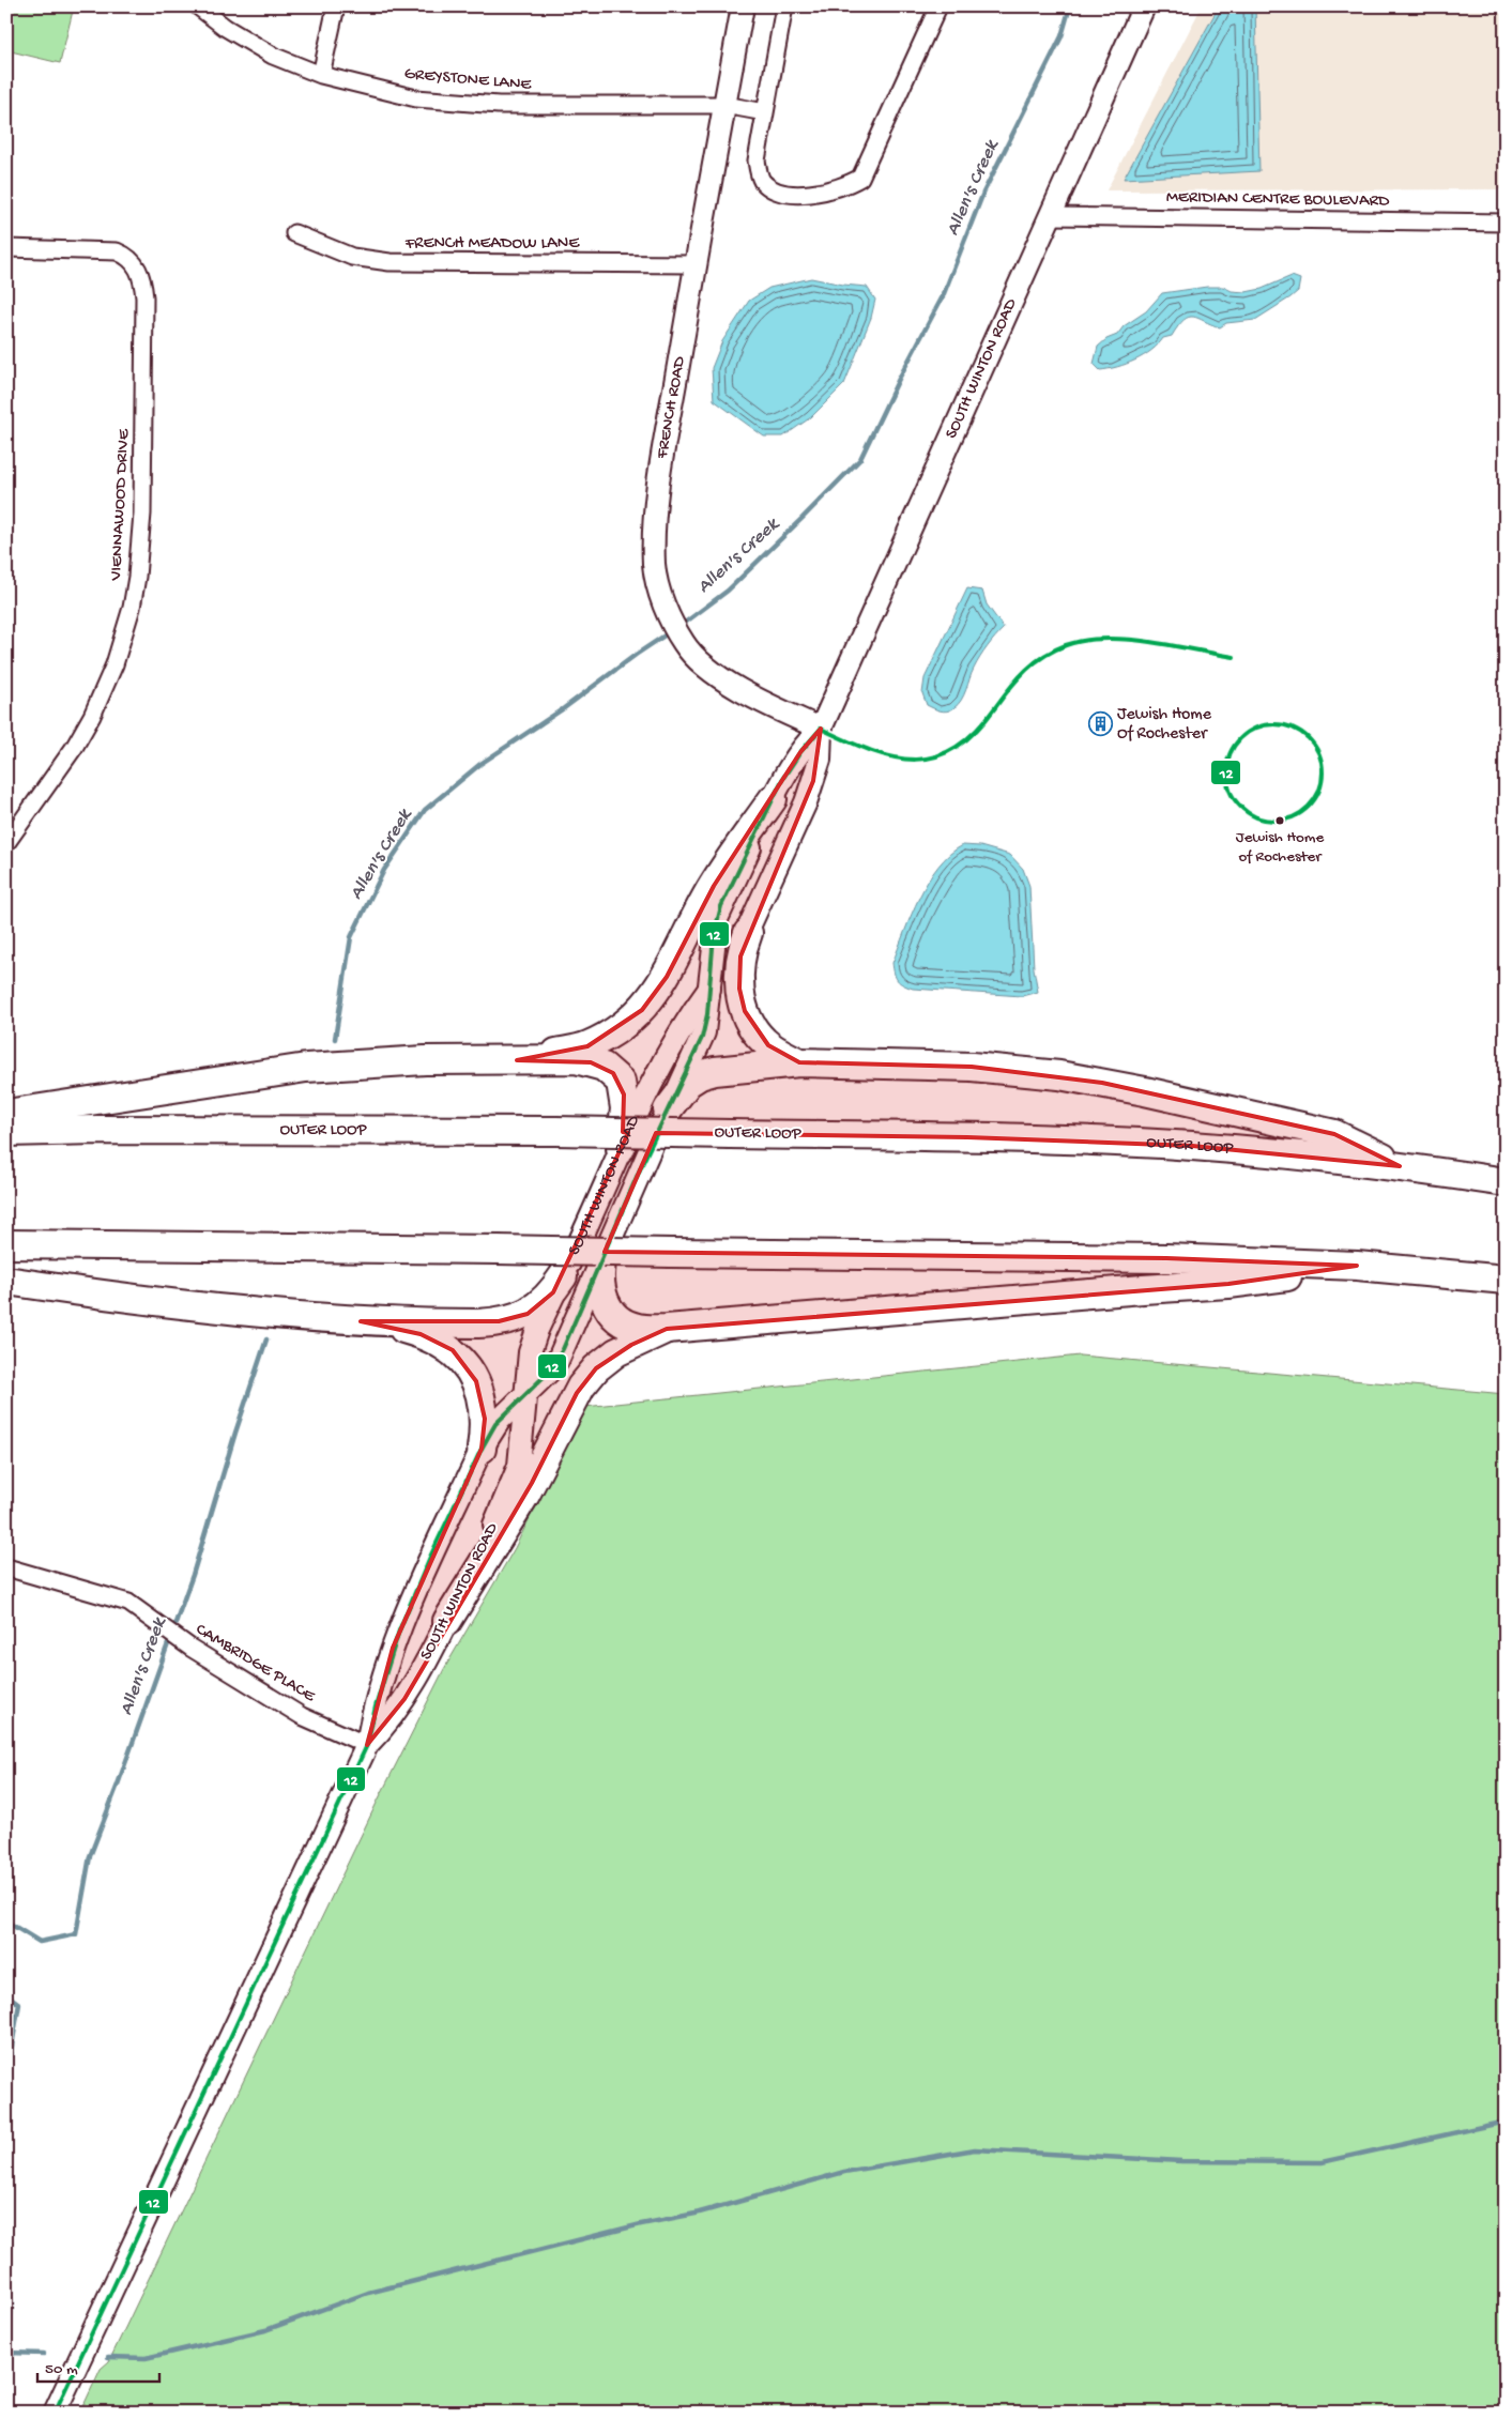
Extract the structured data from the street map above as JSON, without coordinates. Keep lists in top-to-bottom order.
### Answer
{
  "streets": {
    "highway": ["OUTER LOOP"],
    "main road": ["SOUTH WINTON ROAD", "FRENCH ROAD"],
    "street": [
      "GREYSTONE LANE",
      "MERIDIAN CENTRE BOULEVARD",
      "FRENCH MEADOW LANE",
      "VIENNAWOOD DRIVE",
      "CAMBRIDGE PLACE"
    ]
  },
  "crossings": [
    ["GREYSTONE LANE", "FRENCH ROAD"],
    ["MERIDIAN CENTRE BOULEVARD", "SOUTH WINTON ROAD"],
    ["FRENCH MEADOW LANE", "FRENCH ROAD"],
    ["SOUTH WINTON ROAD", "FRENCH ROAD"],
    ["SOUTH WINTON ROAD", "CAMBRIDGE PLACE"]
  ],
  "water": ["Allen's Creek"],
  "places": {
    "building": ["Jewish Home Of Rochester"],
    "other": ["Jewish Home of Rochester"]
  },
  "lines": ["transit line 12"],
  "scale_bar": "50 m"
}
